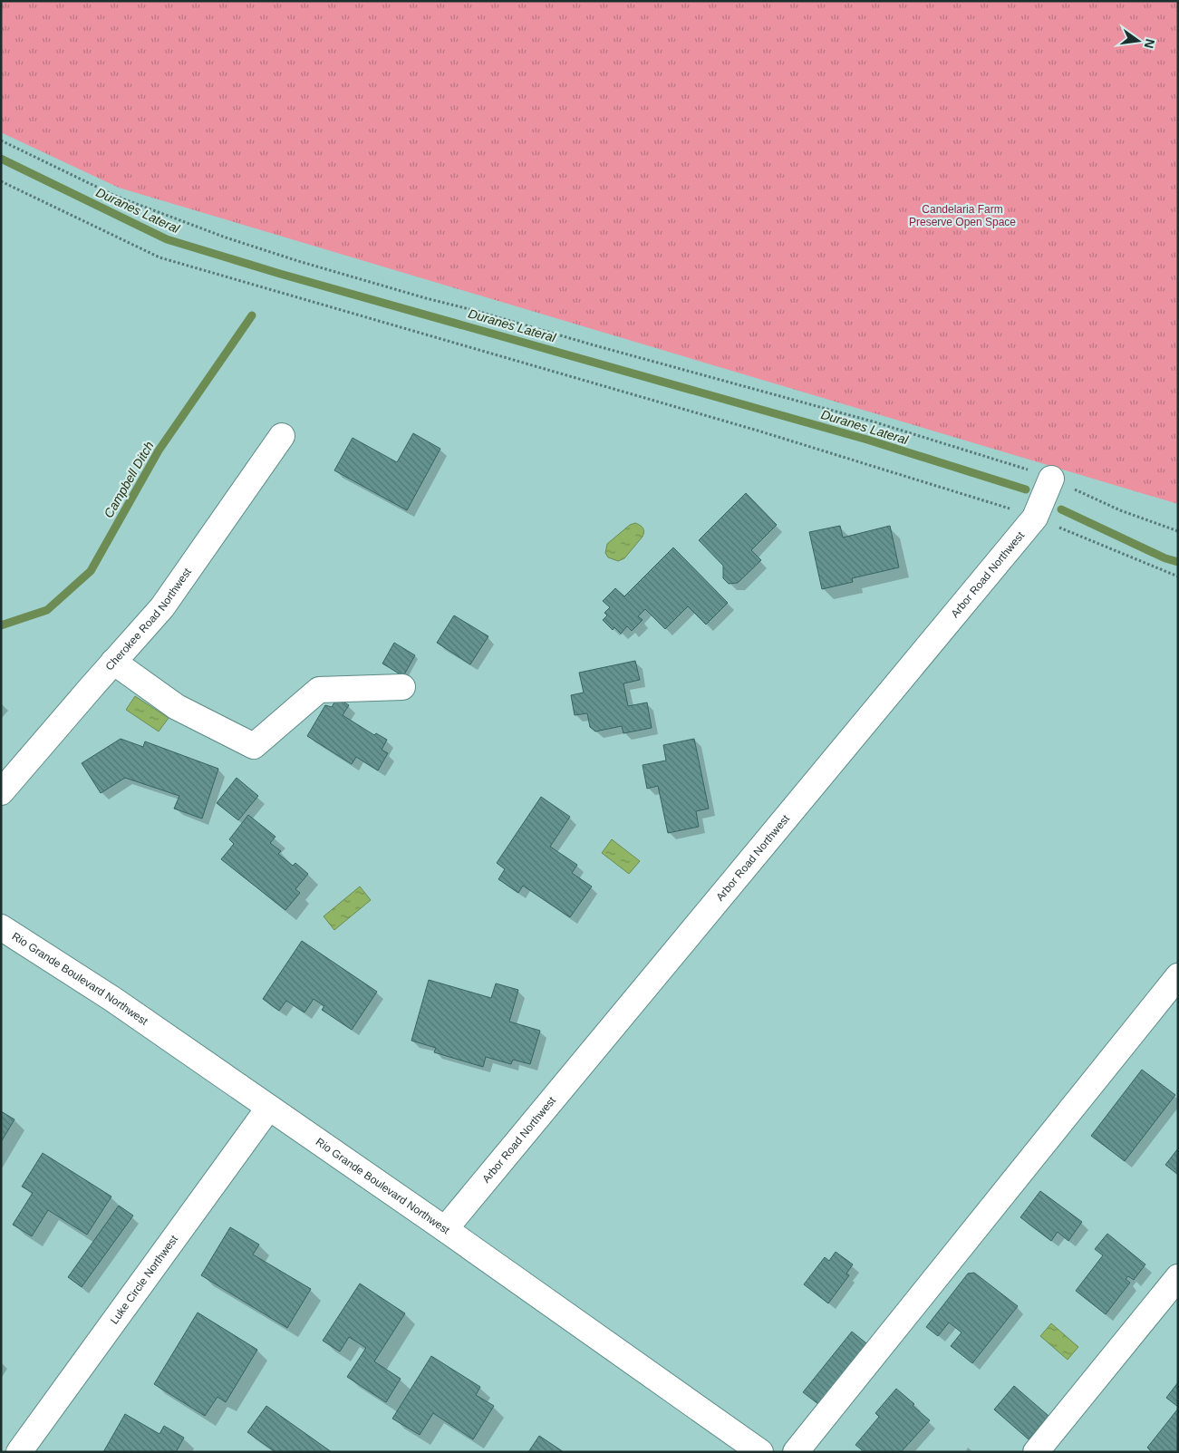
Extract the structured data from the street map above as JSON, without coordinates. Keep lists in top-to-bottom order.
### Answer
{
  "streets": {
    "street": [
      "Arbor Road Northwest",
      "Cherokee Road Northwest",
      "Rio Grande Boulevard Northwest",
      "Luke Circle Northwest"
    ]
  },
  "crossings": [
    ["Arbor Road Northwest", "Rio Grande Boulevard Northwest"],
    ["Rio Grande Boulevard Northwest", "Luke Circle Northwest"]
  ],
  "water": ["Duranes Lateral", "Campbell Ditch"],
  "parks": ["Candelaria Farm Preserve Open Space"],
  "north": "right"
}
